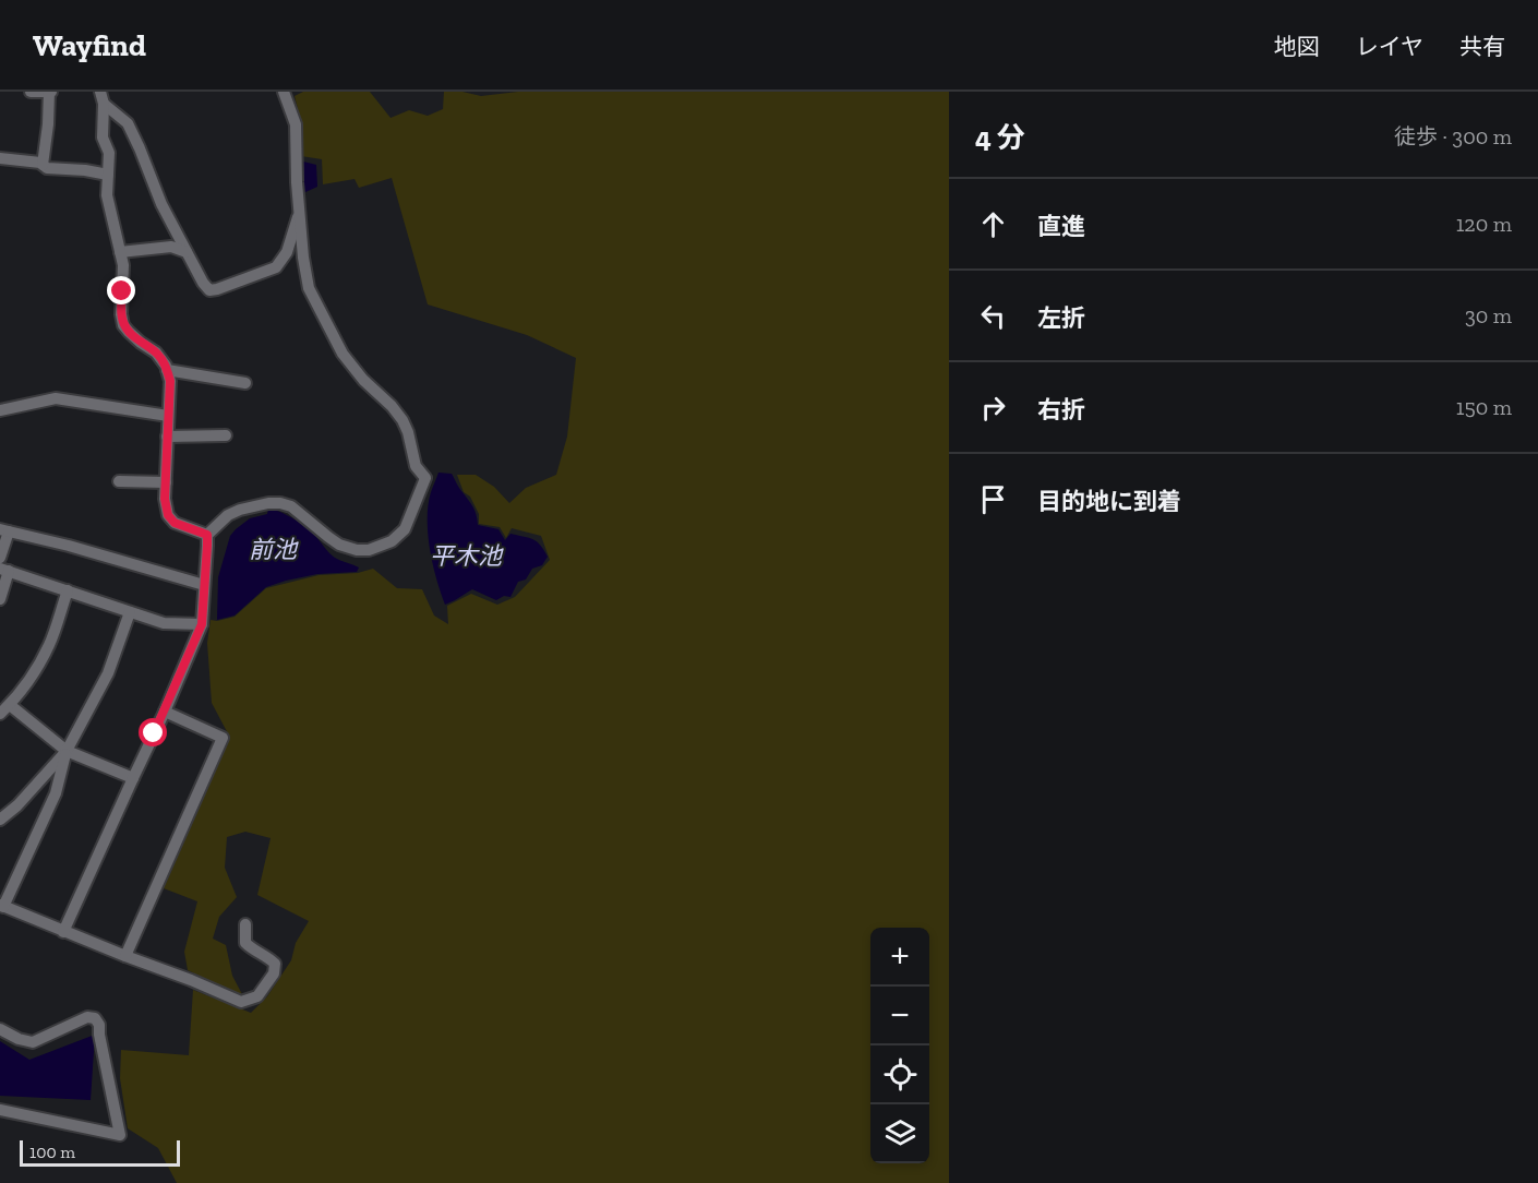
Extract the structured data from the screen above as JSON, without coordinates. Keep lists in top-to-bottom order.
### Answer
{
  "water": ["前池", "平木池"],
  "scale_bar": "100 m",
  "page": {
    "header": "Wayfind",
    "nav": ["地図", "レイヤ", "共有"],
    "heading": ["4 分", "徒歩 · 300 m"],
    "list": [
      ["直進", "120 m"],
      ["左折", "30 m"],
      ["右折", "150 m"],
      "目的地に到着"
    ],
    "map_buttons": ["+", "−"],
    "scale": "100 m"
  }
}
